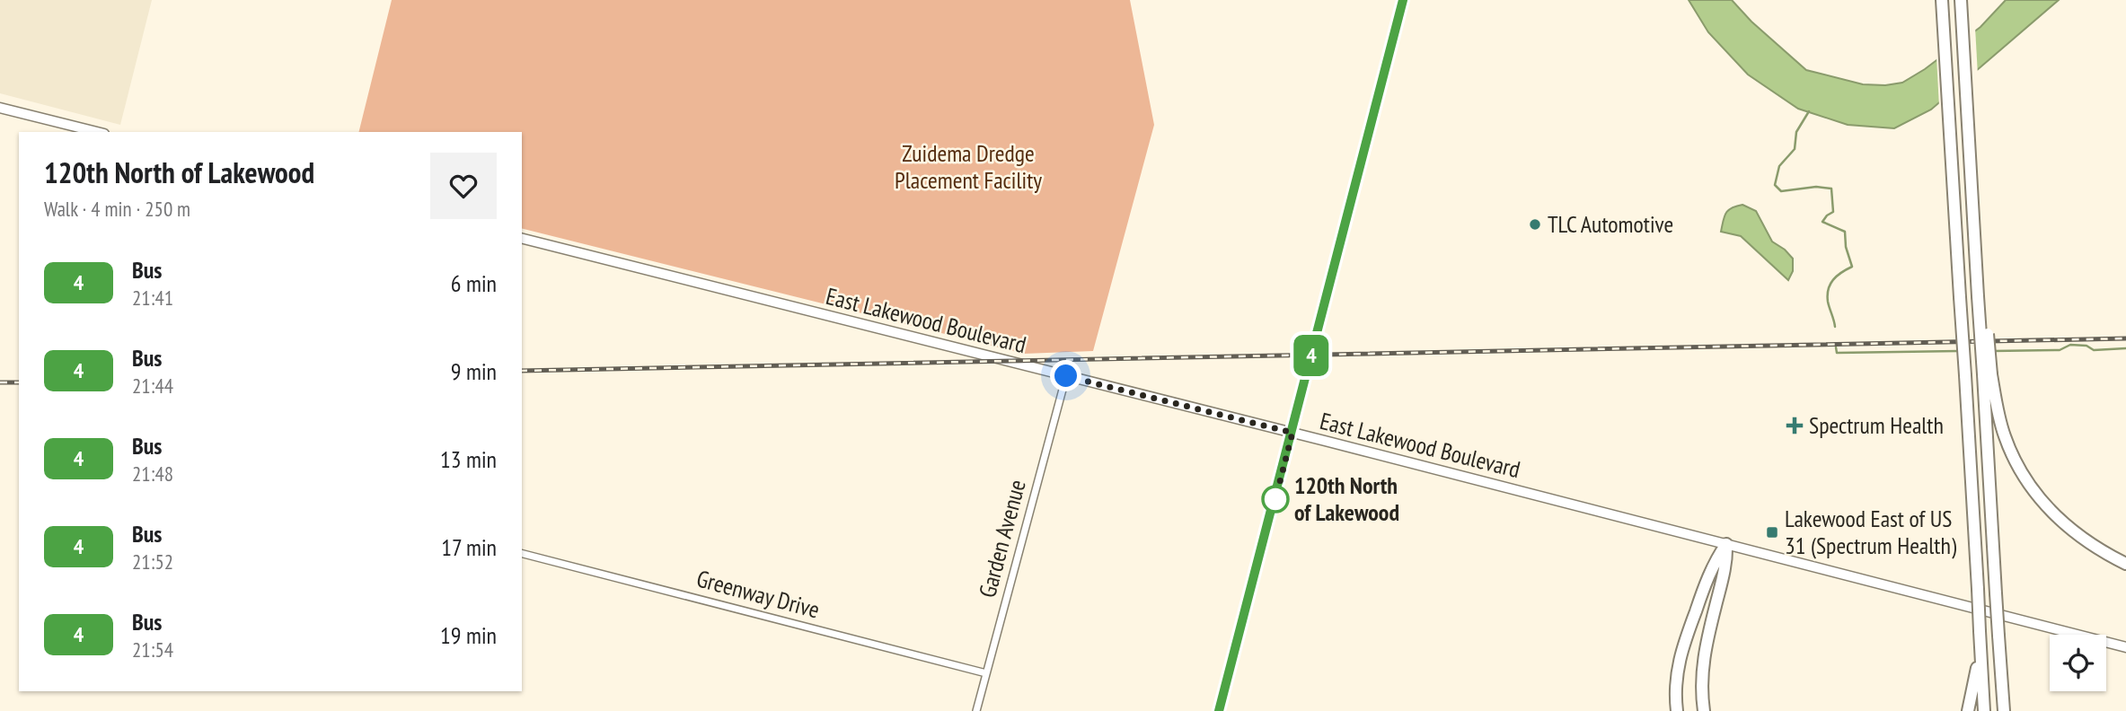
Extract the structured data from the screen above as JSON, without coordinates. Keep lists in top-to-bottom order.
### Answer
{
  "streets": {
    "main road": ["East Lakewood Boulevard"],
    "street": ["Garden Avenue", "Greenway Drive"]
  },
  "crossings": [
    ["East Lakewood Boulevard", "Garden Avenue"],
    ["Garden Avenue", "Greenway Drive"]
  ],
  "parks": ["Zuidema Dredge Placement Facility"],
  "places": {
    "other": ["TLC Automotive", "120th North of Lakewood"],
    "health": ["Spectrum Health"],
    "transit": ["Lakewood East of US 31 (Spectrum Health)"]
  },
  "lines": ["bus line 4"],
  "page": {
    "on_map": "4",
    "heading": ["120th North of Lakewood", "Walk · 4 min · 250 m"],
    "list": [
      {
        "mark": "4",
        "name": "Bus",
        "note": "21:41",
        "value": "6 min"
      },
      {
        "mark": "4",
        "name": "Bus",
        "note": "21:44",
        "value": "9 min"
      },
      {
        "mark": "4",
        "name": "Bus",
        "note": "21:48",
        "value": "13 min"
      },
      {
        "mark": "4",
        "name": "Bus",
        "note": "21:52",
        "value": "17 min"
      },
      {
        "mark": "4",
        "name": "Bus",
        "note": "21:54",
        "value": "19 min"
      }
    ]
  }
}
